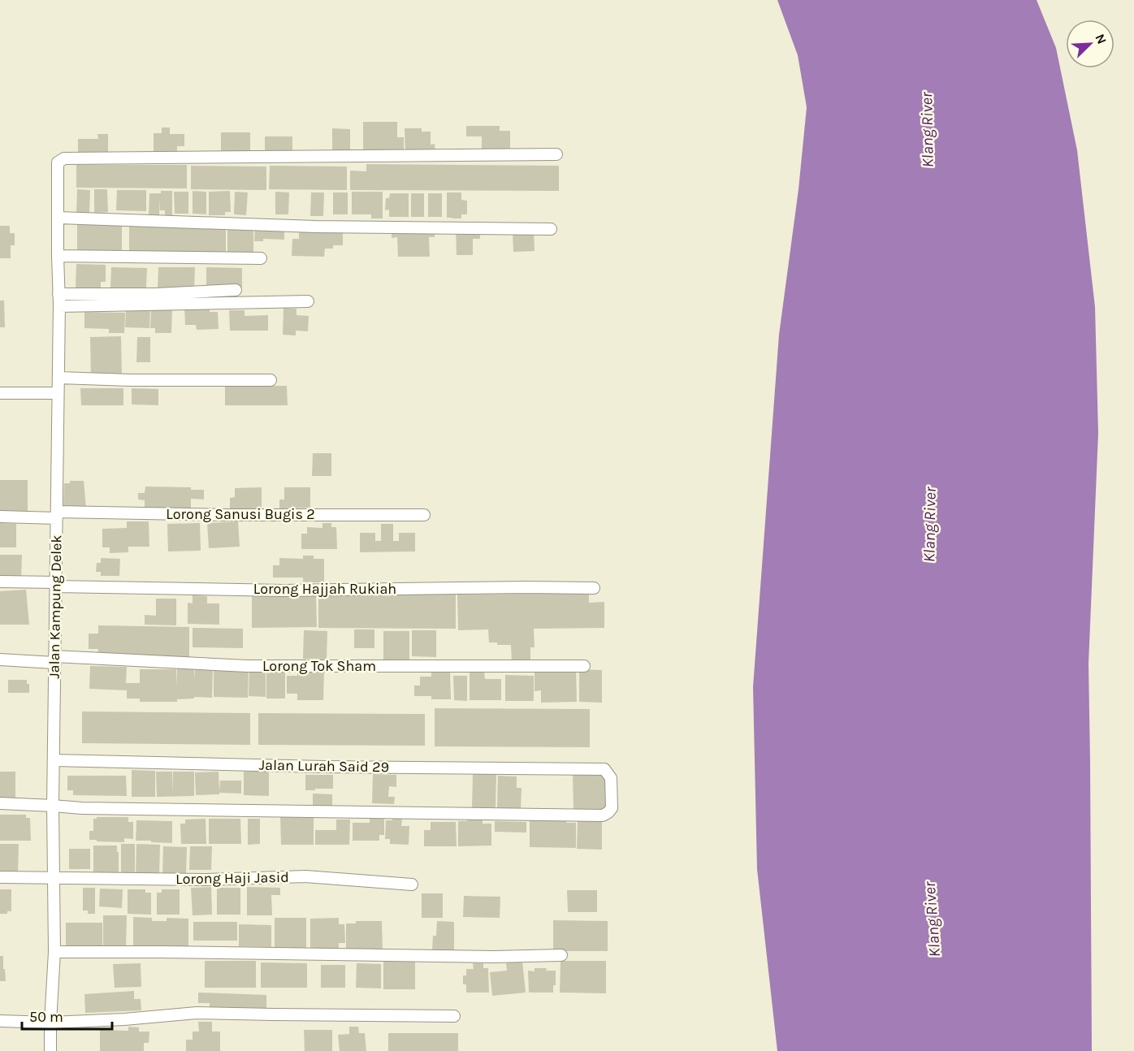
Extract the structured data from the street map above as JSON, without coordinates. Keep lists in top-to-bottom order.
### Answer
{
  "streets": {
    "street": [
      "Lorong Sanusi Bugis 2",
      "Lorong Hajjah Rukiah",
      "Jalan Kampung Delek",
      "Lorong Tok Sham",
      "Jalan Lurah Said 29",
      "Lorong Haji Jasid"
    ]
  },
  "crossings": [
    ["Lorong Sanusi Bugis 2", "Jalan Kampung Delek"],
    ["Lorong Hajjah Rukiah", "Jalan Kampung Delek"],
    ["Jalan Kampung Delek", "Lorong Tok Sham"],
    ["Jalan Kampung Delek", "Jalan Lurah Said 29"],
    ["Jalan Kampung Delek", "Lorong Haji Jasid"]
  ],
  "water": ["Klang River"],
  "scale_bar": "50 m",
  "north": "top right"
}
